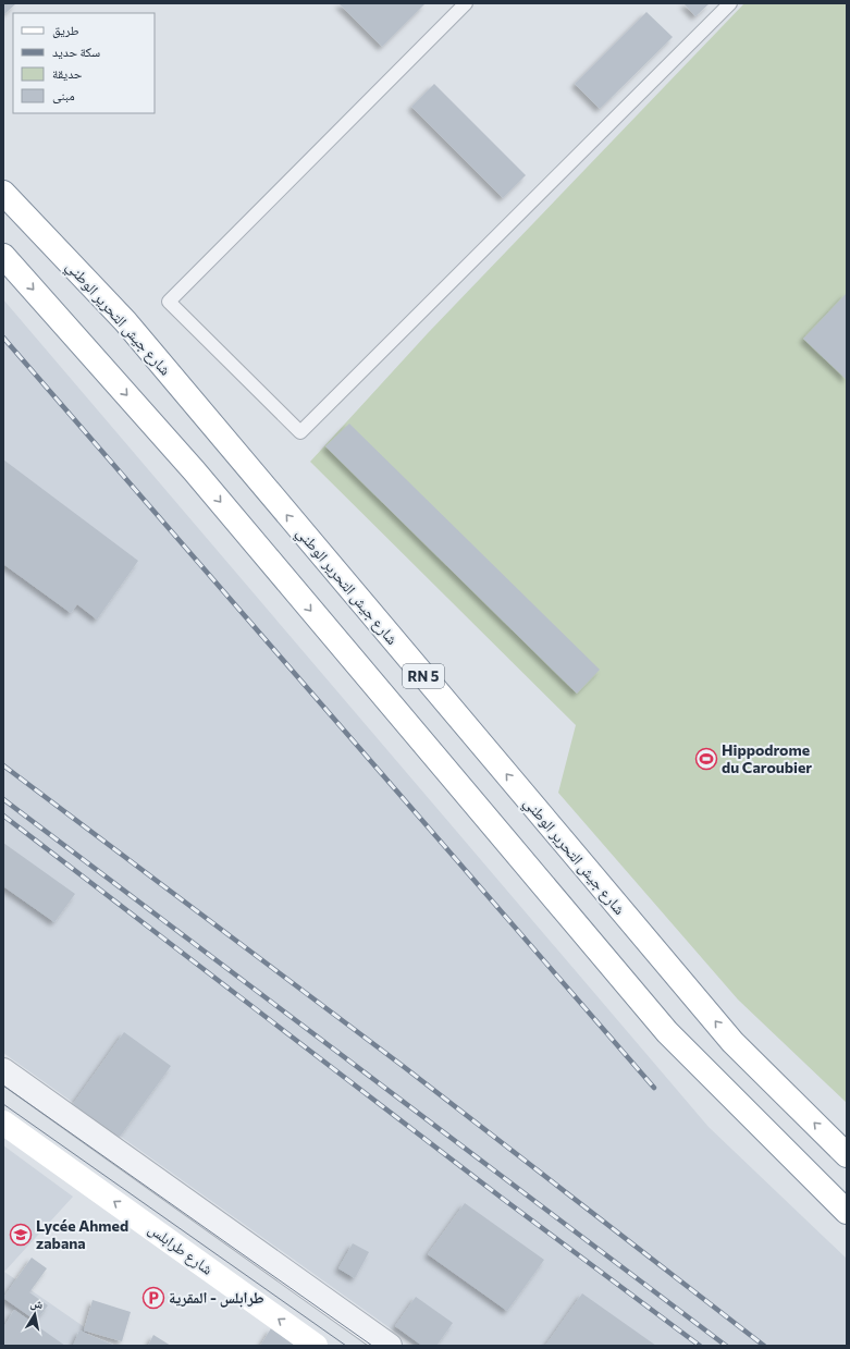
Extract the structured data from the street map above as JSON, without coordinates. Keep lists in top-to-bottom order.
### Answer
{
  "streets": {
    "main road": ["شارع جيش التحرير الوطني", "RN 5", "شارع طرابلس"]
  },
  "one_way": ["شارع طرابلس"],
  "places": {
    "sports": ["Hippodrome du Caroubier"],
    "school or university": ["Lycée Ahmed zabana"],
    "parking": ["طرابلس - المقرية"]
  },
  "legend": [
    "طريق",
    "سكة حديد",
    "حديقة",
    "مبنى"
  ],
  "north": "top"
}
